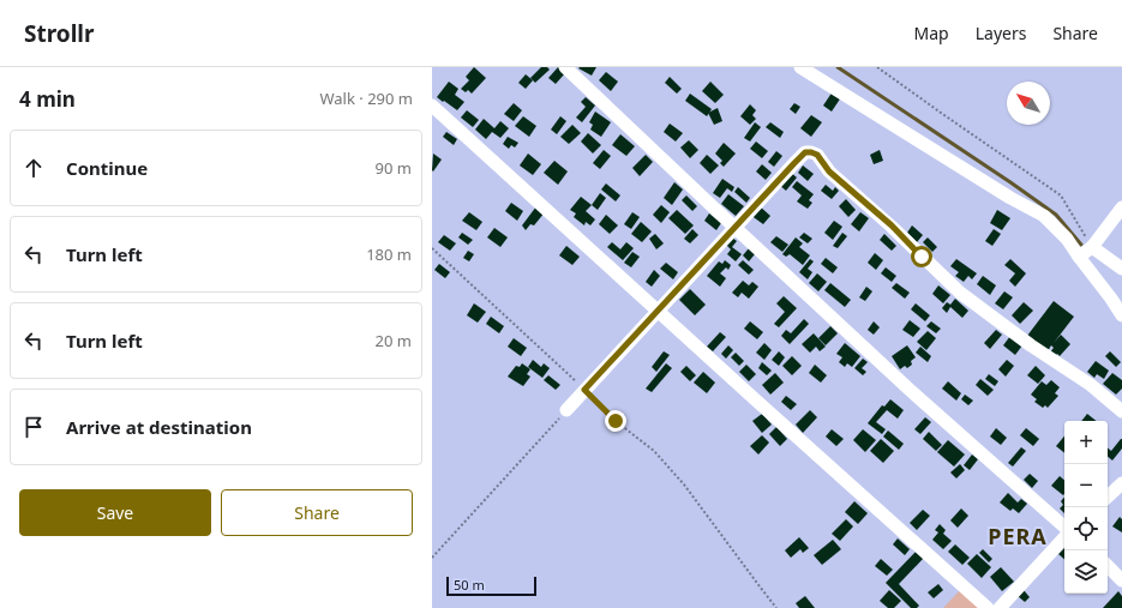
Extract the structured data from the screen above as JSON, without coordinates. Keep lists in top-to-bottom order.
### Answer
{
  "districts": ["PERA"],
  "scale_bar": "50 m",
  "north": "top left",
  "page": {
    "header": "Strollr",
    "nav": ["Map", "Layers", "Share"],
    "heading": ["4 min", "Walk · 290 m"],
    "list": [
      ["Continue", "90 m"],
      ["Turn left", "180 m"],
      ["Turn left", "20 m"],
      "Arrive at destination"
    ],
    "map_buttons": ["+", "−"],
    "buttons": ["Save", "Share"],
    "scale": "50 m"
  }
}
